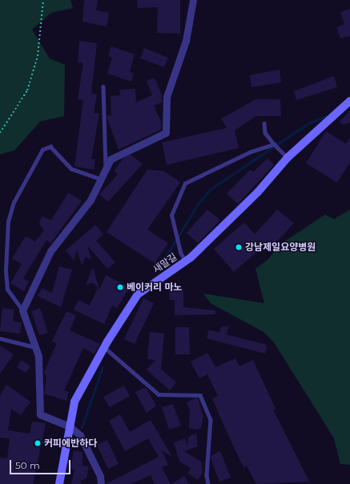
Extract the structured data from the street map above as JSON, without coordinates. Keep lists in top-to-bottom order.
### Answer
{
  "streets": {
    "street": ["새말길"]
  },
  "places": ["강남제일요양병원", "베이커리 마노", "커피에반하다"],
  "scale_bar": "50 m"
}
